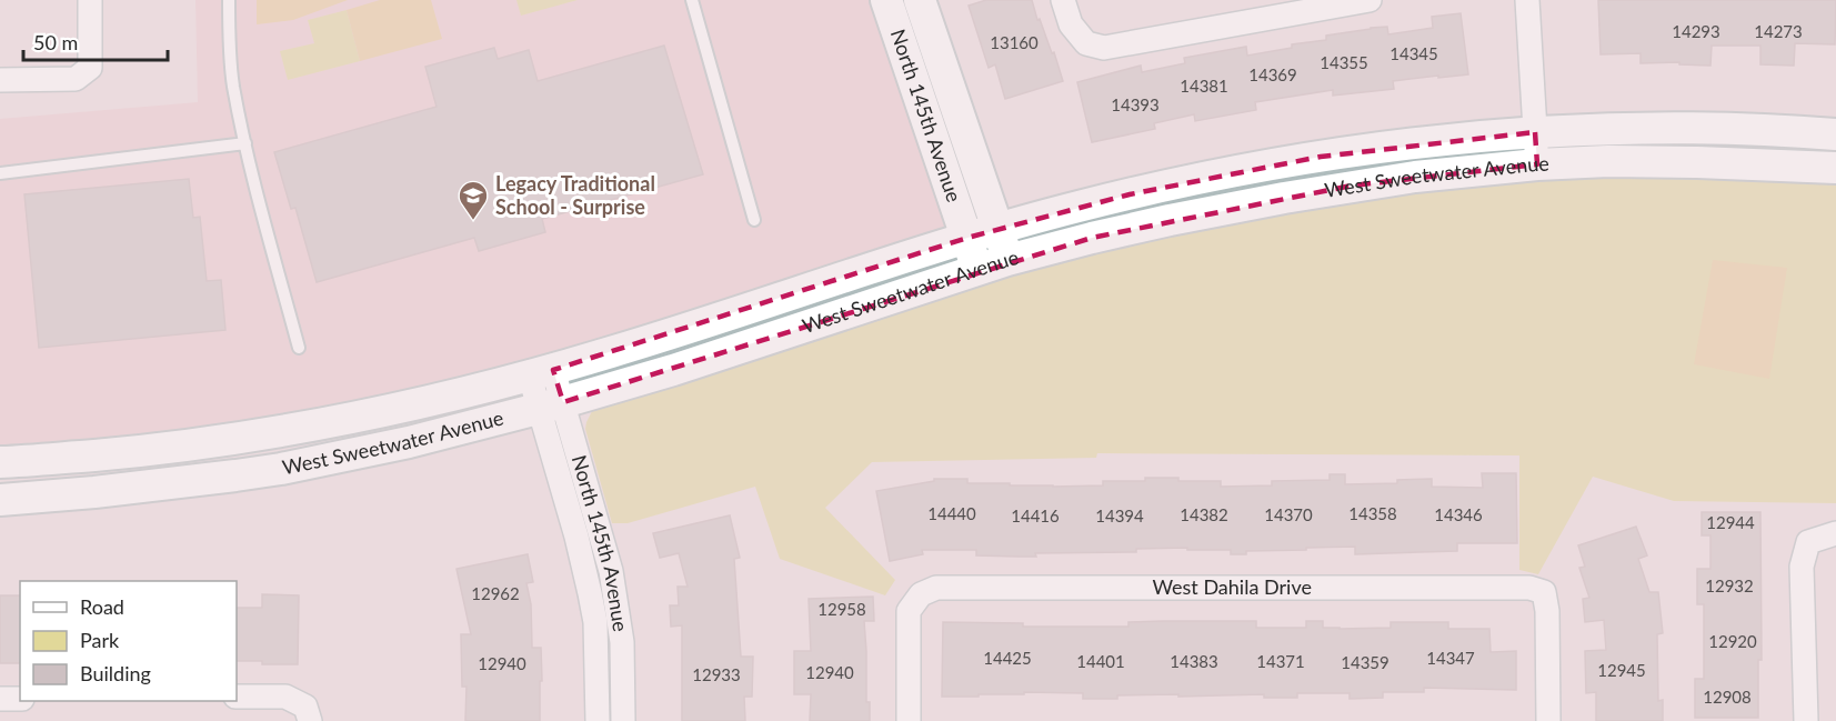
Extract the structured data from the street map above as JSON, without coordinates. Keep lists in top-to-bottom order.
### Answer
{
  "streets": {
    "street": ["North 145th Avenue", "West Sweetwater Avenue", "West Dahila Drive"]
  },
  "crossings": [
    ["North 145th Avenue", "West Sweetwater Avenue"]
  ],
  "places": {
    "school or university": ["Legacy Traditional School - Surprise"]
  },
  "house_numbers": [
    "14293",
    "14273",
    "13160",
    "14345",
    "14355",
    "14369",
    "14381",
    "14393",
    "14440",
    "14358",
    "14382",
    "14370",
    "14346",
    "14416",
    "14394",
    "12944",
    "12932",
    "12962",
    "12958",
    "12920",
    "14425",
    "14347",
    "14401",
    "14383",
    "14371",
    "14359",
    "12940",
    "12945",
    "12940",
    "12933",
    "12908"
  ],
  "legend": ["Road", "Park", "Building"],
  "scale_bar": "50 m"
}
